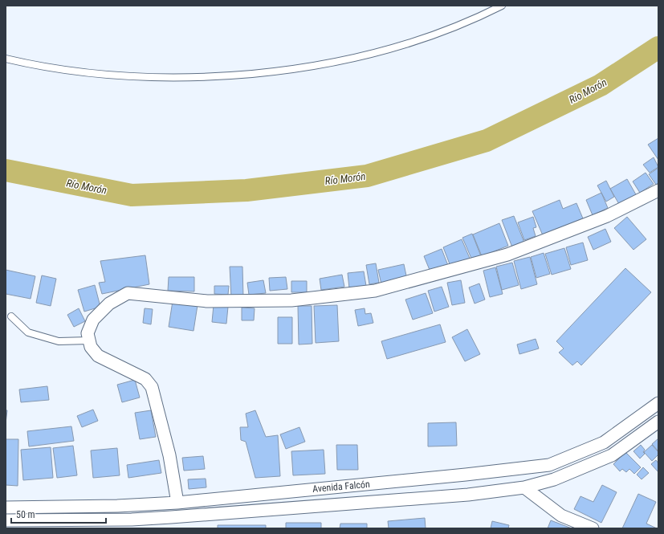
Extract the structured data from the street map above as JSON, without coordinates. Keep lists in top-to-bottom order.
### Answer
{
  "streets": {
    "street": ["Avenida Falcón"]
  },
  "water": ["Río Morón"],
  "scale_bar": "50 m"
}
